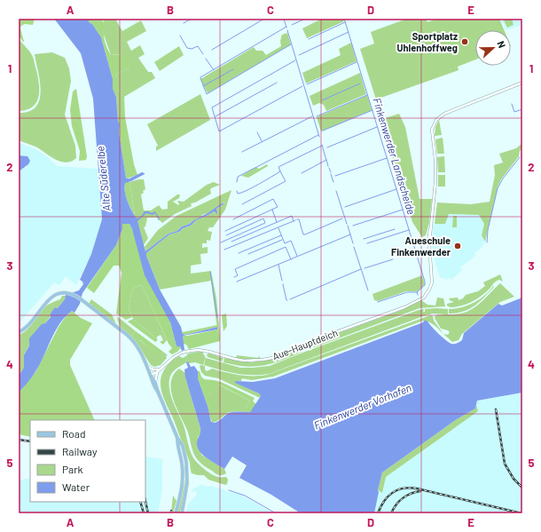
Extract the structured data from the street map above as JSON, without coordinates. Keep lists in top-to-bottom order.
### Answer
{
  "streets": {
    "street": ["Aue-Hauptdeich"]
  },
  "water": ["Finkenwerder Landscheide", "Alte Süderelbe", "Finkenwerder Vorhafen"],
  "places": ["Sportplatz Uhlenhoffweg", "Aueschule Finkenwerder"],
  "legend": [
    "Road",
    "Railway",
    "Park",
    "Water"
  ],
  "north": "right",
  "grid": {
    "columns": [
      "A",
      "B",
      "C",
      "D",
      "E"
    ],
    "rows": [
      "1",
      "2",
      "3",
      "4",
      "5"
    ]
  }
}
